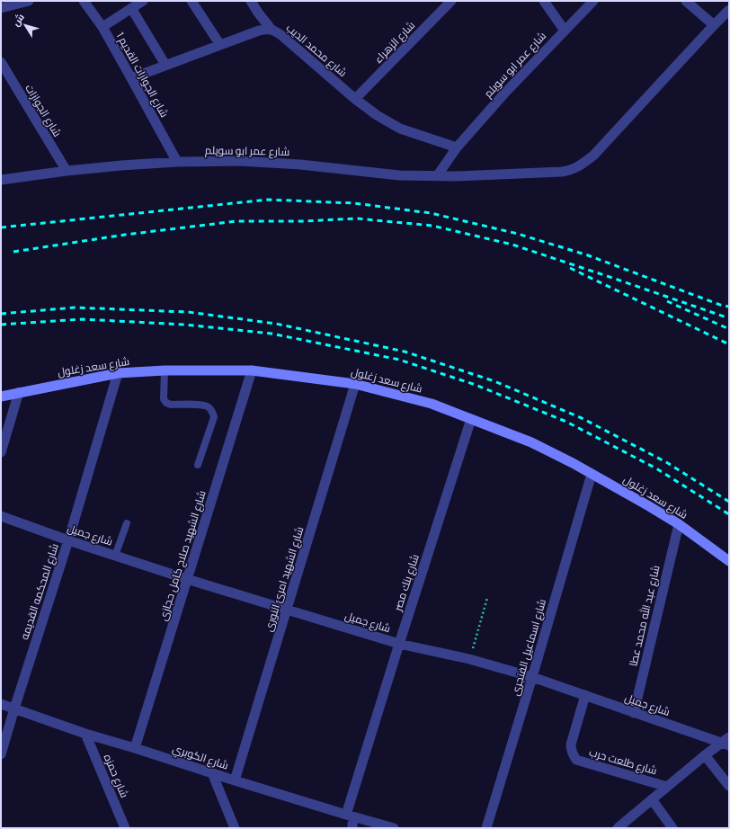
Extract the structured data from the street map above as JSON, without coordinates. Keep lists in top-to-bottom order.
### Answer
{
  "streets": {
    "main road": ["شارع سعد زغلول"],
    "street": [
      "شارع الزهراء",
      "شارع محمد الديب",
      "شارع عمر ابو سويلم",
      "شارع الجوازات القديم 1",
      "شارع الجوازات",
      "شارع جميل",
      "شارع الشهيد صلاح كامل حجازى",
      "شارع الشهيد امرئ النورى",
      "شارع بنك مصر",
      "شارع المحكمه القديمه",
      "شارع عبد الله محمد عطا",
      "شارع اسماعيل الفنجرى",
      "شارع الكوبري",
      "شارع طلعت حرب",
      "شارع حمزه"
    ]
  },
  "crossings": [
    ["شارع الزهراء", "شارع محمد الديب"],
    ["شارع محمد الديب", "شارع عمر ابو سويلم"],
    ["شارع محمد الديب", "شارع الجوازات القديم 1"],
    ["شارع عمر ابو سويلم", "شارع الجوازات القديم 1"],
    ["شارع عمر ابو سويلم", "شارع الجوازات"],
    ["شارع سعد زغلول", "شارع الشهيد صلاح كامل حجازى"],
    ["شارع سعد زغلول", "شارع الشهيد امرئ النورى"],
    ["شارع سعد زغلول", "شارع بنك مصر"],
    ["شارع سعد زغلول", "شارع المحكمه القديمه"],
    ["شارع سعد زغلول", "شارع عبد الله محمد عطا"],
    ["شارع سعد زغلول", "شارع اسماعيل الفنجرى"],
    ["شارع جميل", "شارع الشهيد صلاح كامل حجازى"],
    ["شارع جميل", "شارع الشهيد امرئ النورى"],
    ["شارع جميل", "شارع بنك مصر"],
    ["شارع جميل", "شارع المحكمه القديمه"],
    ["شارع جميل", "شارع عبد الله محمد عطا"],
    ["شارع جميل", "شارع اسماعيل الفنجرى"],
    ["شارع جميل", "شارع طلعت حرب"],
    ["شارع الشهيد صلاح كامل حجازى", "شارع الكوبري"],
    ["شارع الشهيد امرئ النورى", "شارع الكوبري"],
    ["شارع بنك مصر", "شارع الكوبري"],
    ["شارع المحكمه القديمه", "شارع الكوبري"],
    ["شارع الكوبري", "شارع حمزه"]
  ],
  "north": "top left"
}
